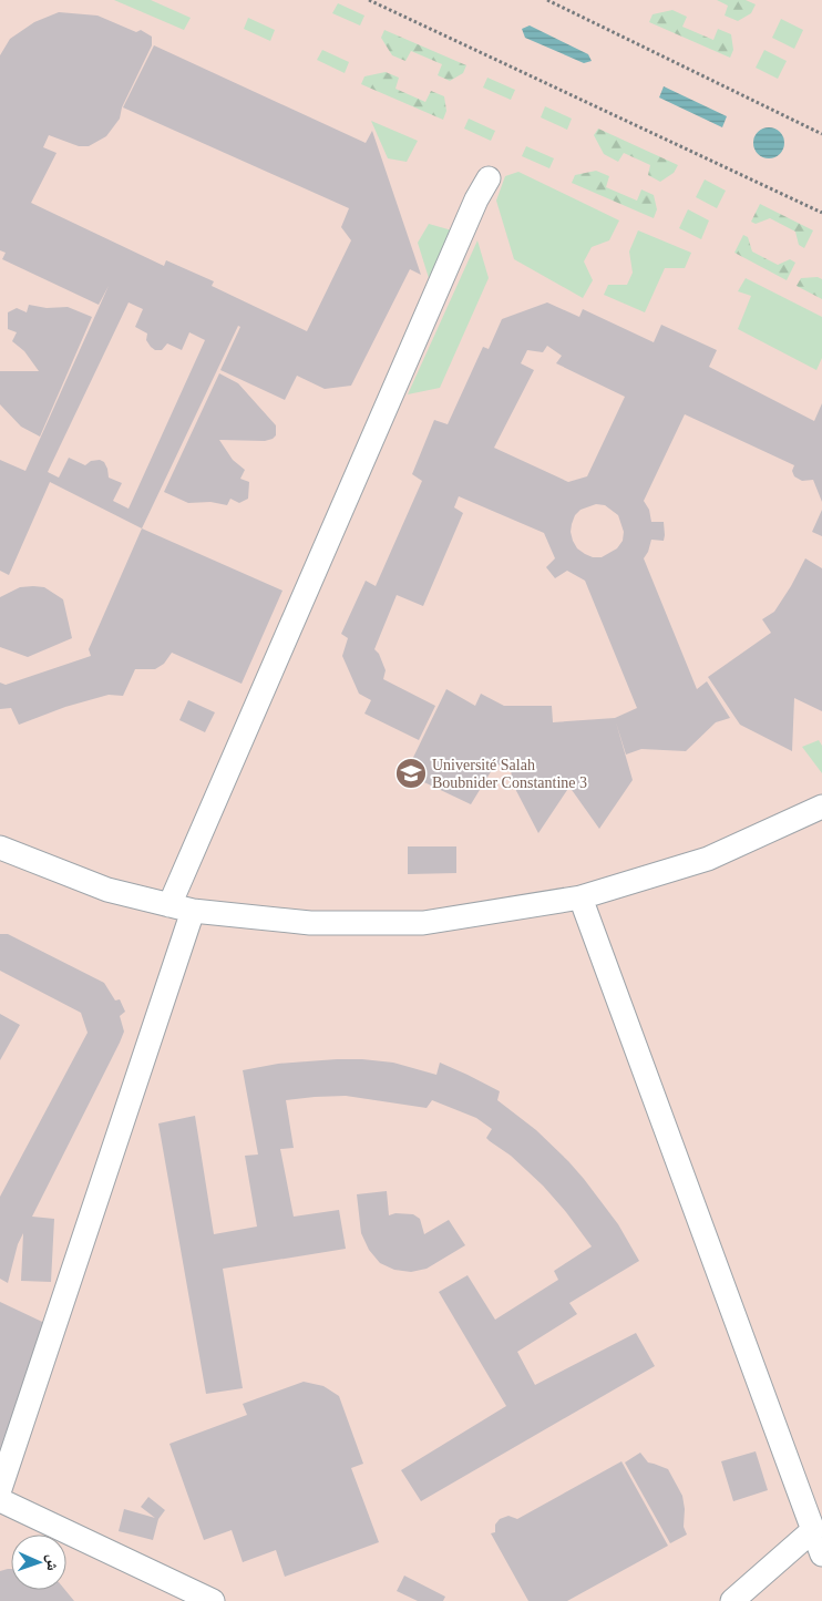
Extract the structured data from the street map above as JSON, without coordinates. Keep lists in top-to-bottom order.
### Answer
{
  "places": {
    "school or university": ["Université Salah Boubnider Constantine 3"]
  },
  "north": "right"
}
